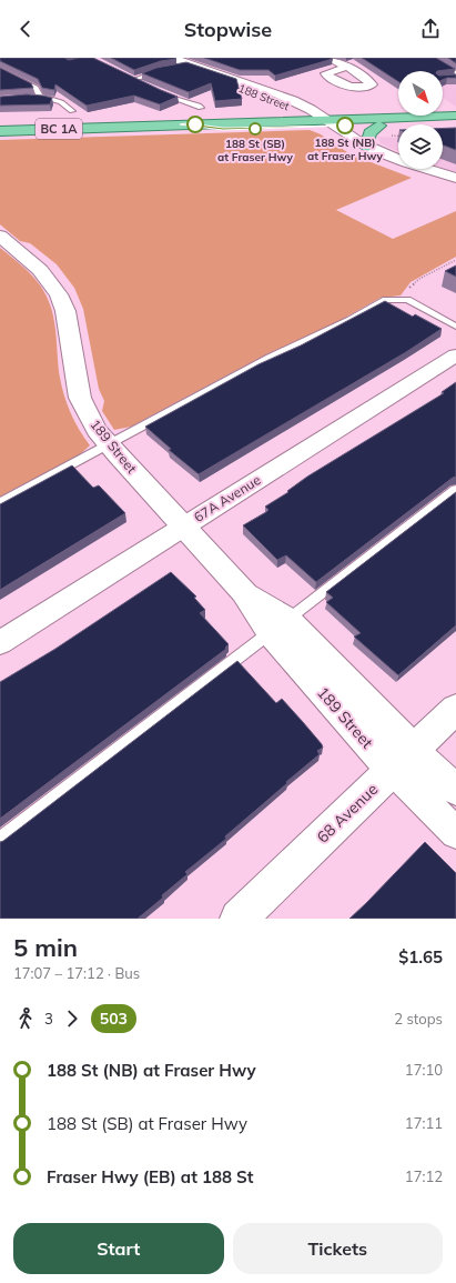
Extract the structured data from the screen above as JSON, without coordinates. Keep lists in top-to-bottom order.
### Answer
{
  "streets": {
    "main road": ["BC 1A"],
    "street": [
      "188 Street",
      "189 Street",
      "67A Avenue",
      "68 Avenue"
    ]
  },
  "crossings": [
    ["189 Street", "67A Avenue"],
    ["189 Street", "68 Avenue"]
  ],
  "places": ["188 St (NB) at Fraser Hwy", "188 St (SB) at Fraser Hwy"],
  "lines": ["bus line 503"],
  "north": "bottom right",
  "page": {
    "header": "Stopwise",
    "heading": ["5 min", "17:07 – 17:12 · Bus", "$1.65"],
    "legs": ["3", "503", "2 stops"],
    "list": [
      {
        "name": "188 St (NB) at Fraser Hwy",
        "value": "17:10"
      },
      {
        "name": "188 St (SB) at Fraser Hwy",
        "value": "17:11"
      },
      {
        "name": "Fraser Hwy (EB) at 188 St",
        "value": "17:12"
      }
    ],
    "buttons": ["Start", "Tickets"]
  }
}
